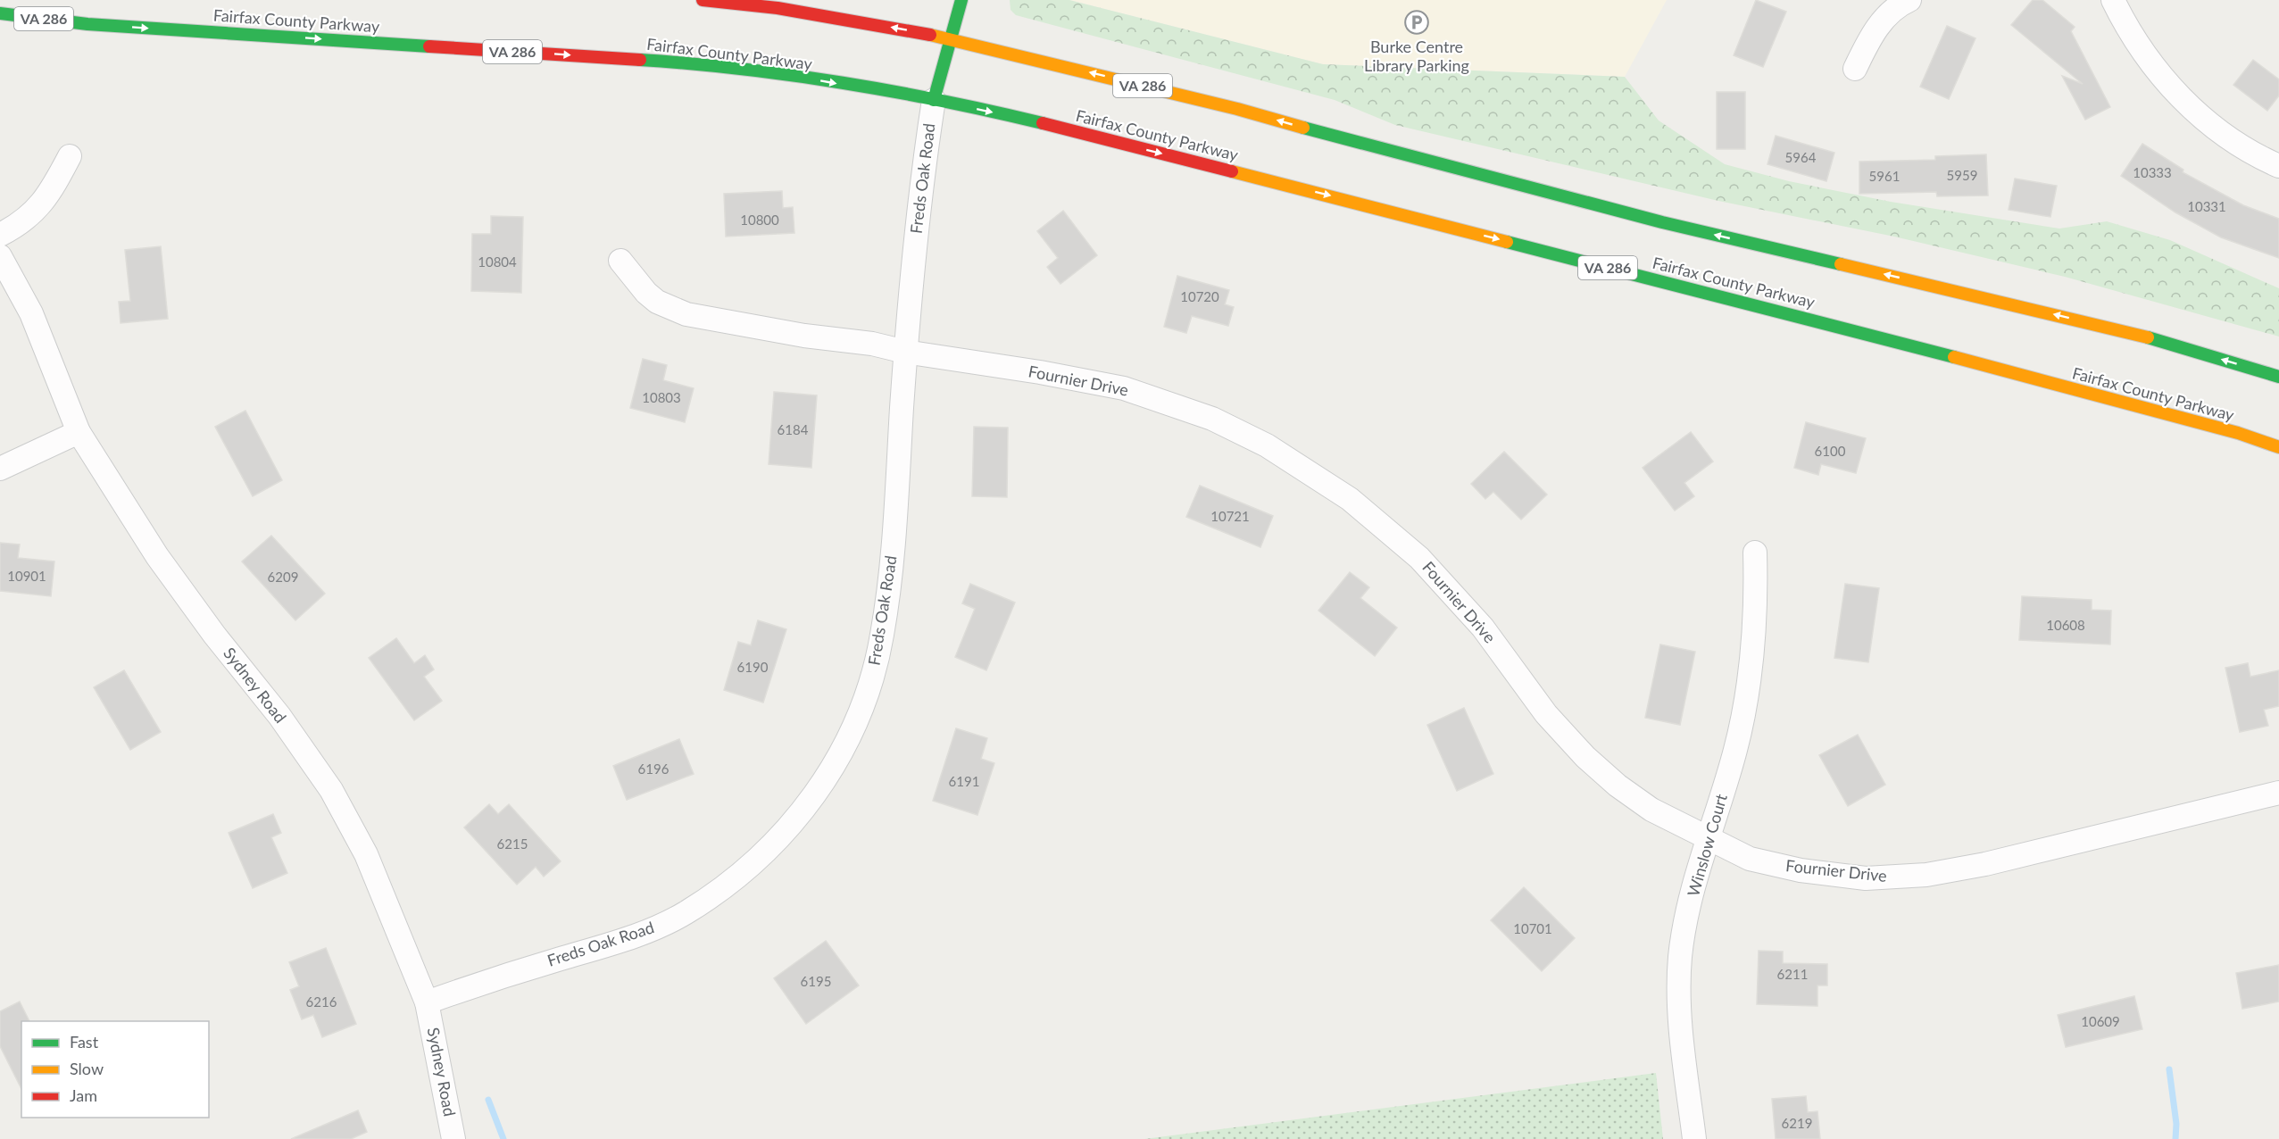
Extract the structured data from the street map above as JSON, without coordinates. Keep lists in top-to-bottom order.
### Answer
{
  "streets": {
    "main road": ["VA 286", "Fairfax County Parkway", "Freds Oak Road"],
    "street": ["Fournier Drive", "Sydney Road", "Winslow Court"]
  },
  "crossings": [
    ["VA 286", "Freds Oak Road"],
    ["Fairfax County Parkway", "Freds Oak Road"],
    ["Freds Oak Road", "Fournier Drive"],
    ["Freds Oak Road", "Sydney Road"],
    ["Fournier Drive", "Winslow Court"]
  ],
  "places": {
    "parking": ["Burke Centre Library Parking"]
  },
  "house_numbers": [
    "5964",
    "10333",
    "5959",
    "5961",
    "10331",
    "10800",
    "10804",
    "10720",
    "10803",
    "6184",
    "6100",
    "10721",
    "10901",
    "6209",
    "10608",
    "6190",
    "6196",
    "6191",
    "6215",
    "10701",
    "6211",
    "6195",
    "6216",
    "10609",
    "6219"
  ],
  "legend": ["Fast", "Slow", "Jam"]
}
